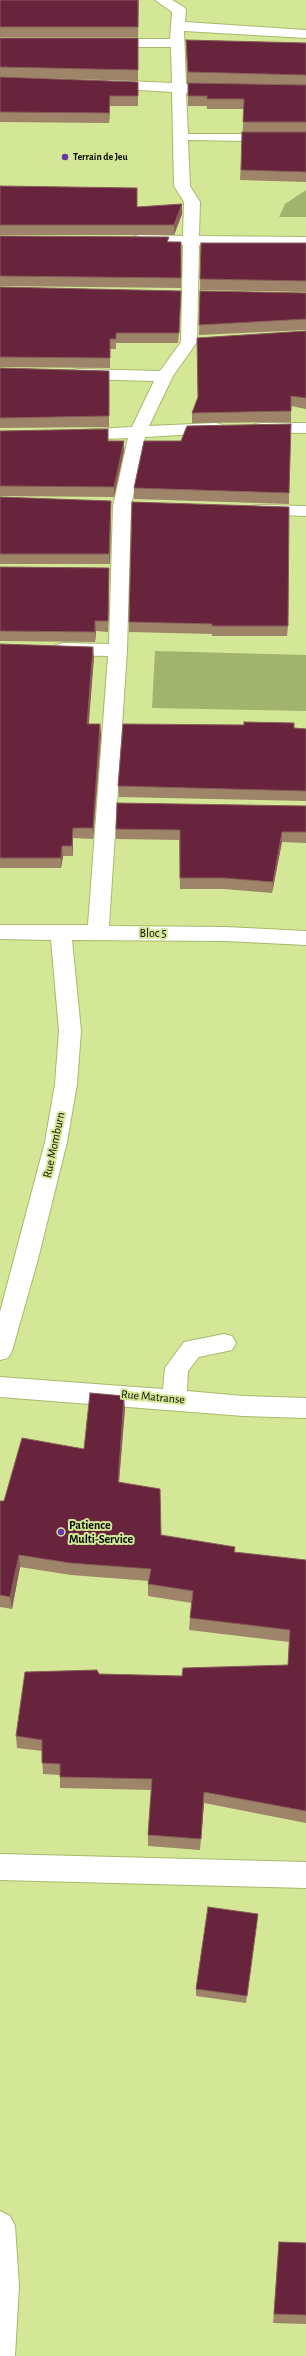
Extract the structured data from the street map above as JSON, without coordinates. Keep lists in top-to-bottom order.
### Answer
{
  "streets": {
    "street": ["Bloc 5", "Rue Momburn", "Rue Matranse"]
  },
  "crossings": [
    ["Bloc 5", "Rue Momburn"]
  ],
  "places": ["Terrain de Jeu", "Patience Multi-Service"]
}
